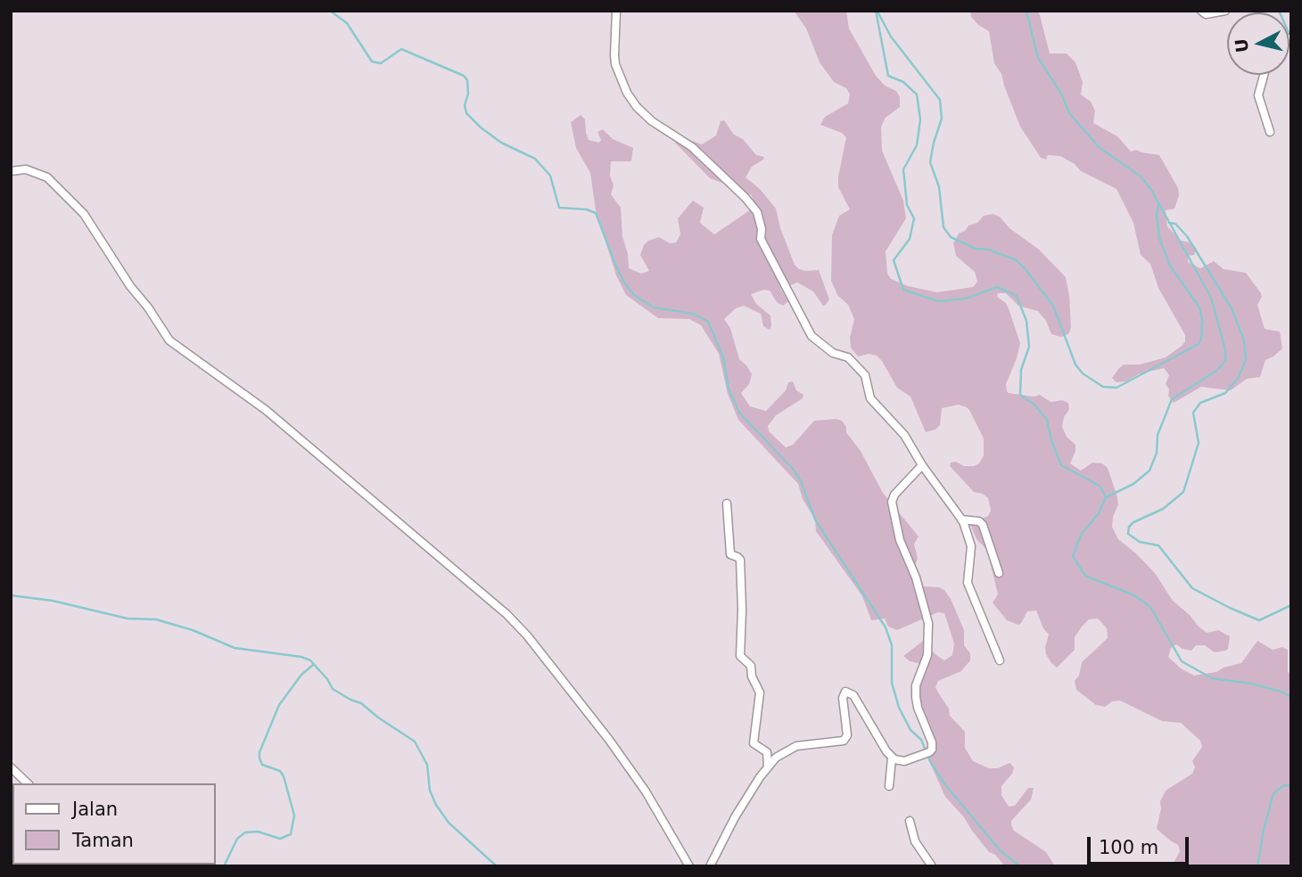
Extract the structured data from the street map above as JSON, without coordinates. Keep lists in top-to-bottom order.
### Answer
{
  "legend": ["Jalan", "Taman"],
  "scale_bar": "100 m",
  "north": "left"
}
